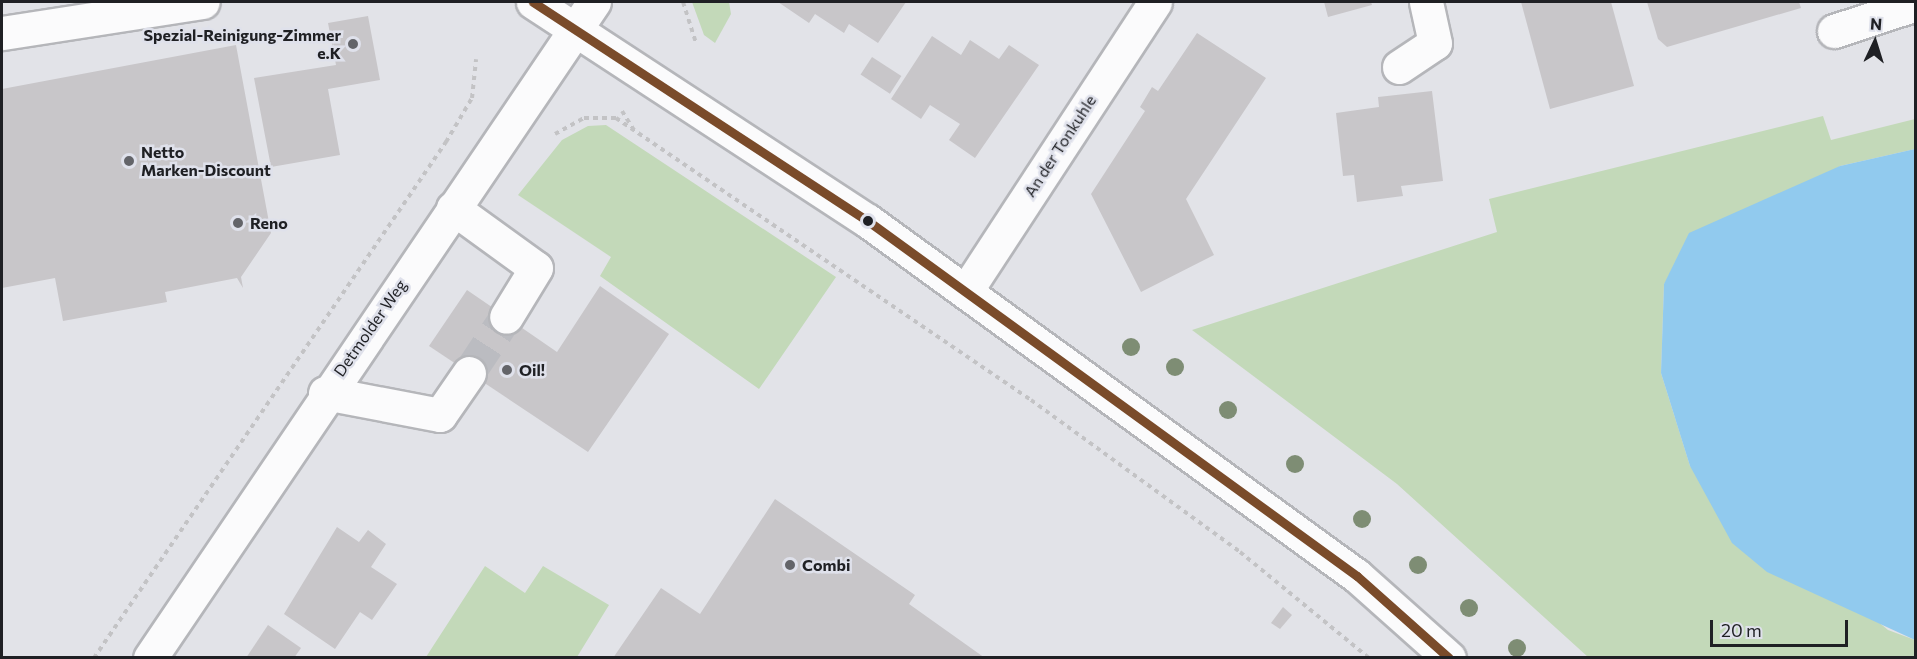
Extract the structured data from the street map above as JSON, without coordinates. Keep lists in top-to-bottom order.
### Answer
{
  "streets": {
    "street": ["An der Tonkuhle", "Detmolder Weg"]
  },
  "places": [
    "Spezial-Reinigung-Zimmer e.K",
    "Netto Marken-Discount",
    "Reno",
    "Oil!",
    "Combi"
  ],
  "scale_bar": "20 m",
  "north": "top"
}
